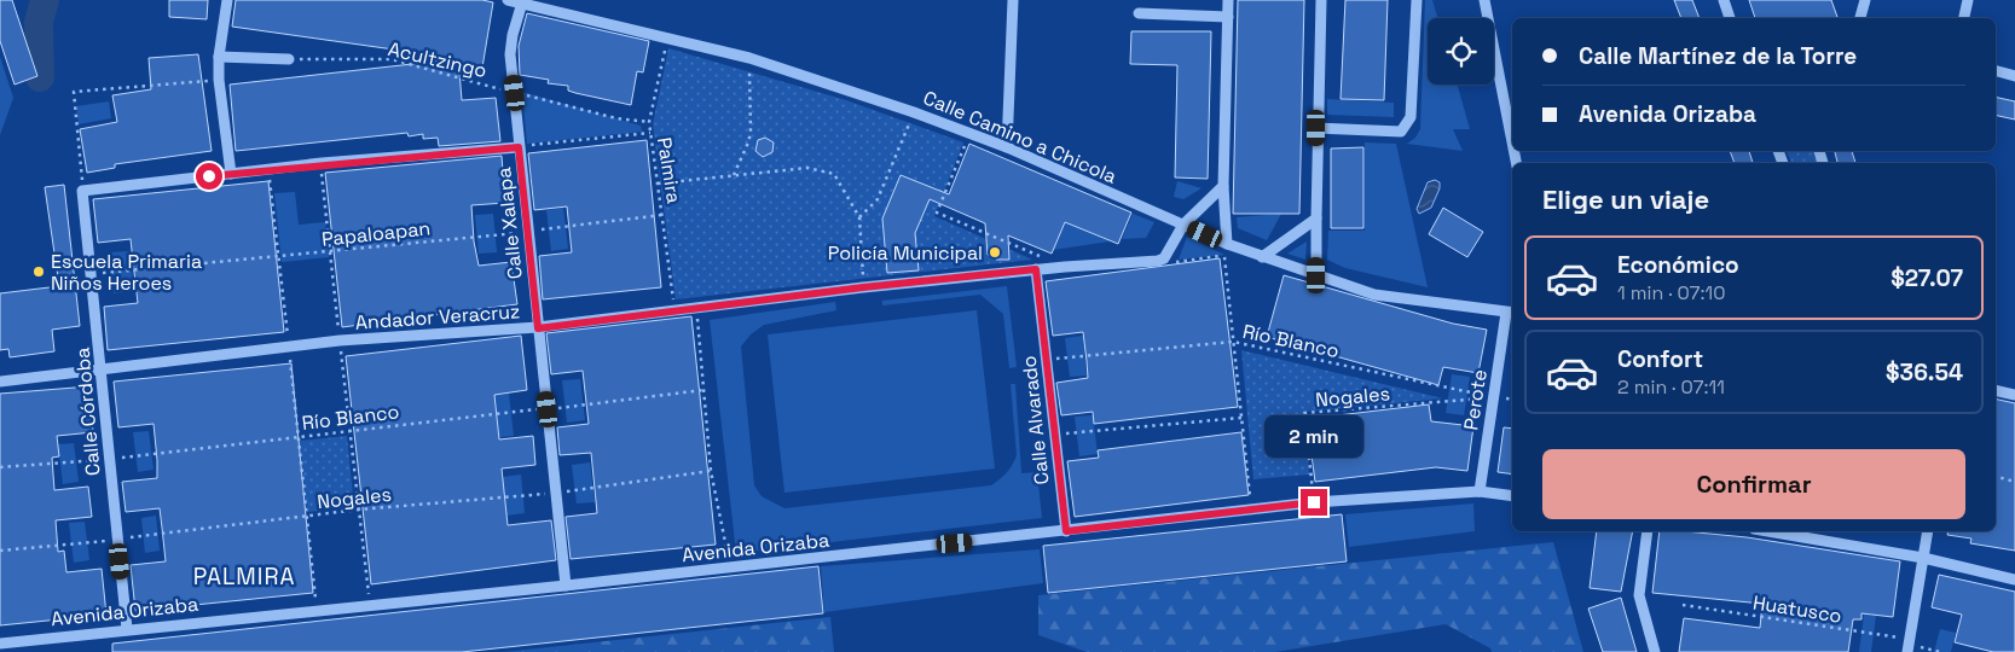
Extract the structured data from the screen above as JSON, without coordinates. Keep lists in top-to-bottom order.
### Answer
{
  "streets": {
    "street": [
      "Calle Camino a Chicola",
      "Calle Xalapa",
      "Andador Veracruz",
      "Perote",
      "Calle Córdoba",
      "Calle Alvarado",
      "Avenida Orizaba"
    ],
    "path": [
      "Acultzingo",
      "Palmira",
      "Papaloapan",
      "Río Blanco",
      "Nogales",
      "Huatusco"
    ]
  },
  "crossings": [
    ["Acultzingo", "Palmira"],
    ["Acultzingo", "Calle Xalapa"],
    ["Calle Camino a Chicola", "Palmira"],
    ["Calle Camino a Chicola", "Calle Xalapa"],
    ["Calle Camino a Chicola", "Perote"],
    ["Palmira", "Papaloapan"],
    ["Palmira", "Andador Veracruz"],
    ["Calle Xalapa", "Papaloapan"],
    ["Calle Xalapa", "Andador Veracruz"],
    ["Calle Xalapa", "Río Blanco"],
    ["Calle Xalapa", "Nogales"],
    ["Calle Xalapa", "Avenida Orizaba"],
    ["Papaloapan", "Calle Córdoba"],
    ["Andador Veracruz", "Calle Córdoba"],
    ["Andador Veracruz", "Calle Alvarado"],
    ["Río Blanco", "Nogales"],
    ["Río Blanco", "Perote"],
    ["Río Blanco", "Calle Córdoba"],
    ["Río Blanco", "Calle Alvarado"],
    ["Nogales", "Perote"],
    ["Nogales", "Calle Córdoba"],
    ["Nogales", "Avenida Orizaba"],
    ["Perote", "Avenida Orizaba"],
    ["Calle Córdoba", "Avenida Orizaba"],
    ["Calle Alvarado", "Avenida Orizaba"]
  ],
  "districts": ["PALMIRA"],
  "places": ["Policía Municipal", "Escuela Primaria Niños Heroes"],
  "page": {
    "banner": ["Calle Martínez de la Torre", "Avenida Orizaba"],
    "heading": "Elige un viaje",
    "list": [
      {
        "name": "Económico",
        "note": "1 min · 07:10",
        "value": "$27.07"
      },
      {
        "name": "Confort",
        "note": "2 min · 07:11",
        "value": "$36.54"
      }
    ],
    "bubble": "2 min",
    "buttons": "Confirmar"
  }
}
